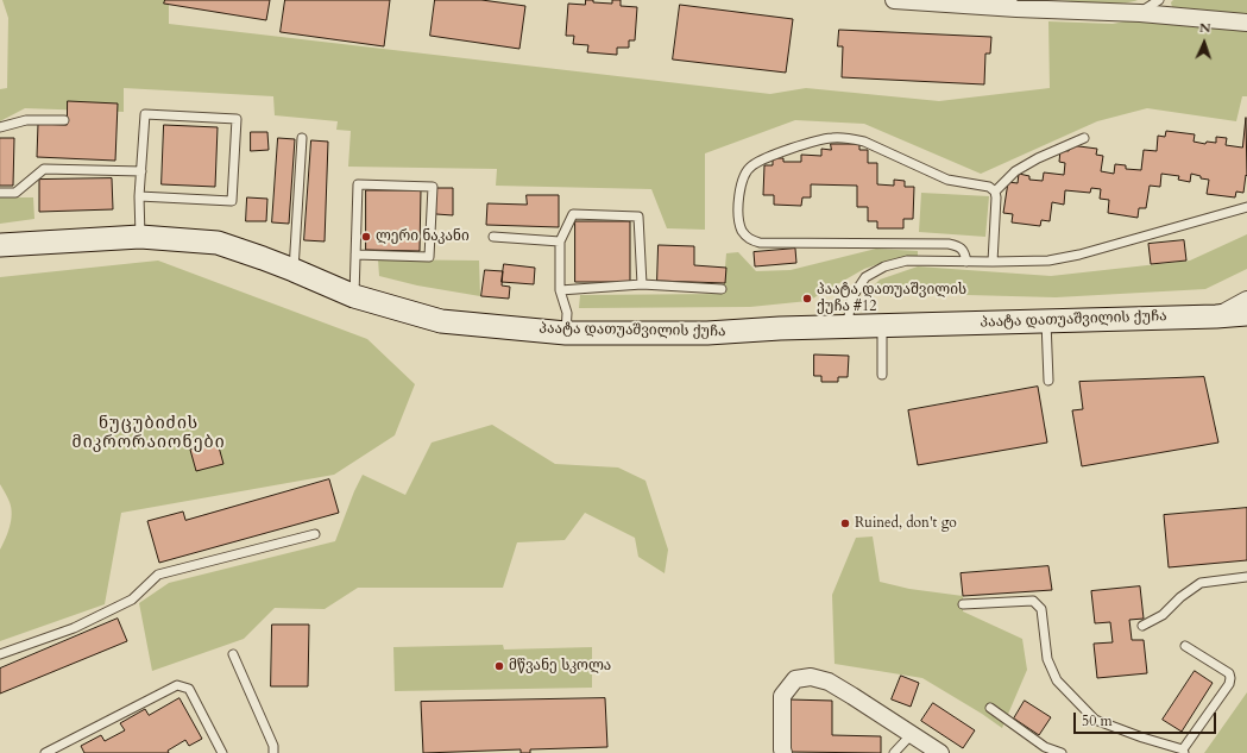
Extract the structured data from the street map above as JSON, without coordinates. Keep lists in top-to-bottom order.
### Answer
{
  "streets": {
    "main road": ["პაატა დათუაშვილის ქუჩა"]
  },
  "districts": ["ნუცუბიძის მიკრორაიონები"],
  "places": [
    "ლერი ნაკანი",
    "პაატა დათუაშვილის ქუჩა #12",
    "Ruined, don't go",
    "მწვანე სკოლა"
  ],
  "scale_bar": "50 m",
  "north": "top"
}
